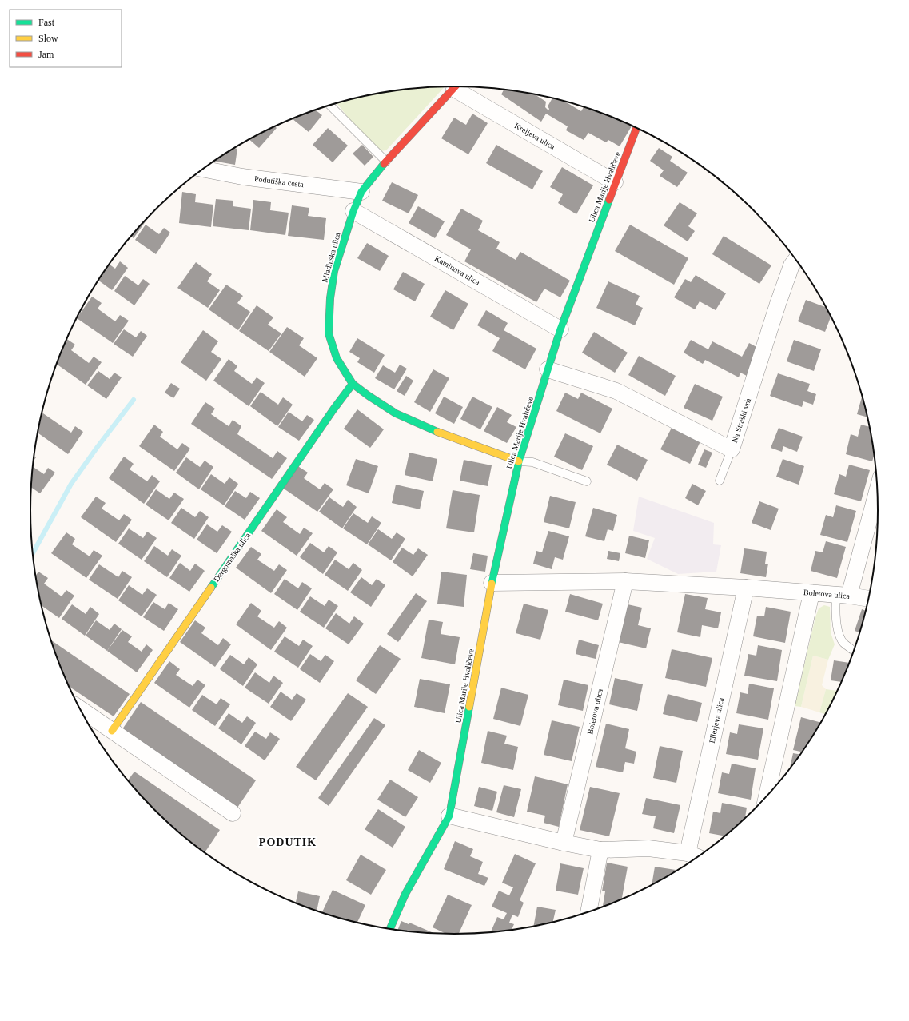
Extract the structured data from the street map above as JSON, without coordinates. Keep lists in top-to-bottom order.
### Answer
{
  "streets": {
    "street": [
      "Kreljeva ulica",
      "Podutiška cesta",
      "Ulica Marije Hvaličeve",
      "Mladinska ulica",
      "Kaminova ulica",
      "Na Straški vrh",
      "Dergomaška ulica",
      "Boletova ulica",
      "Ellerjeva ulica"
    ]
  },
  "crossings": [
    ["Kreljeva ulica", "Ulica Marije Hvaličeve"],
    ["Podutiška cesta", "Mladinska ulica"],
    ["Ulica Marije Hvaličeve", "Mladinska ulica"],
    ["Ulica Marije Hvaličeve", "Kaminova ulica"],
    ["Ulica Marije Hvaličeve", "Na Straški vrh"],
    ["Ulica Marije Hvaličeve", "Boletova ulica"],
    ["Ulica Marije Hvaličeve", "Ellerjeva ulica"],
    ["Mladinska ulica", "Kaminova ulica"],
    ["Mladinska ulica", "Dergomaška ulica"],
    ["Boletova ulica", "Ellerjeva ulica"]
  ],
  "districts": ["PODUTIK"],
  "legend": ["Fast", "Slow", "Jam"]
}
